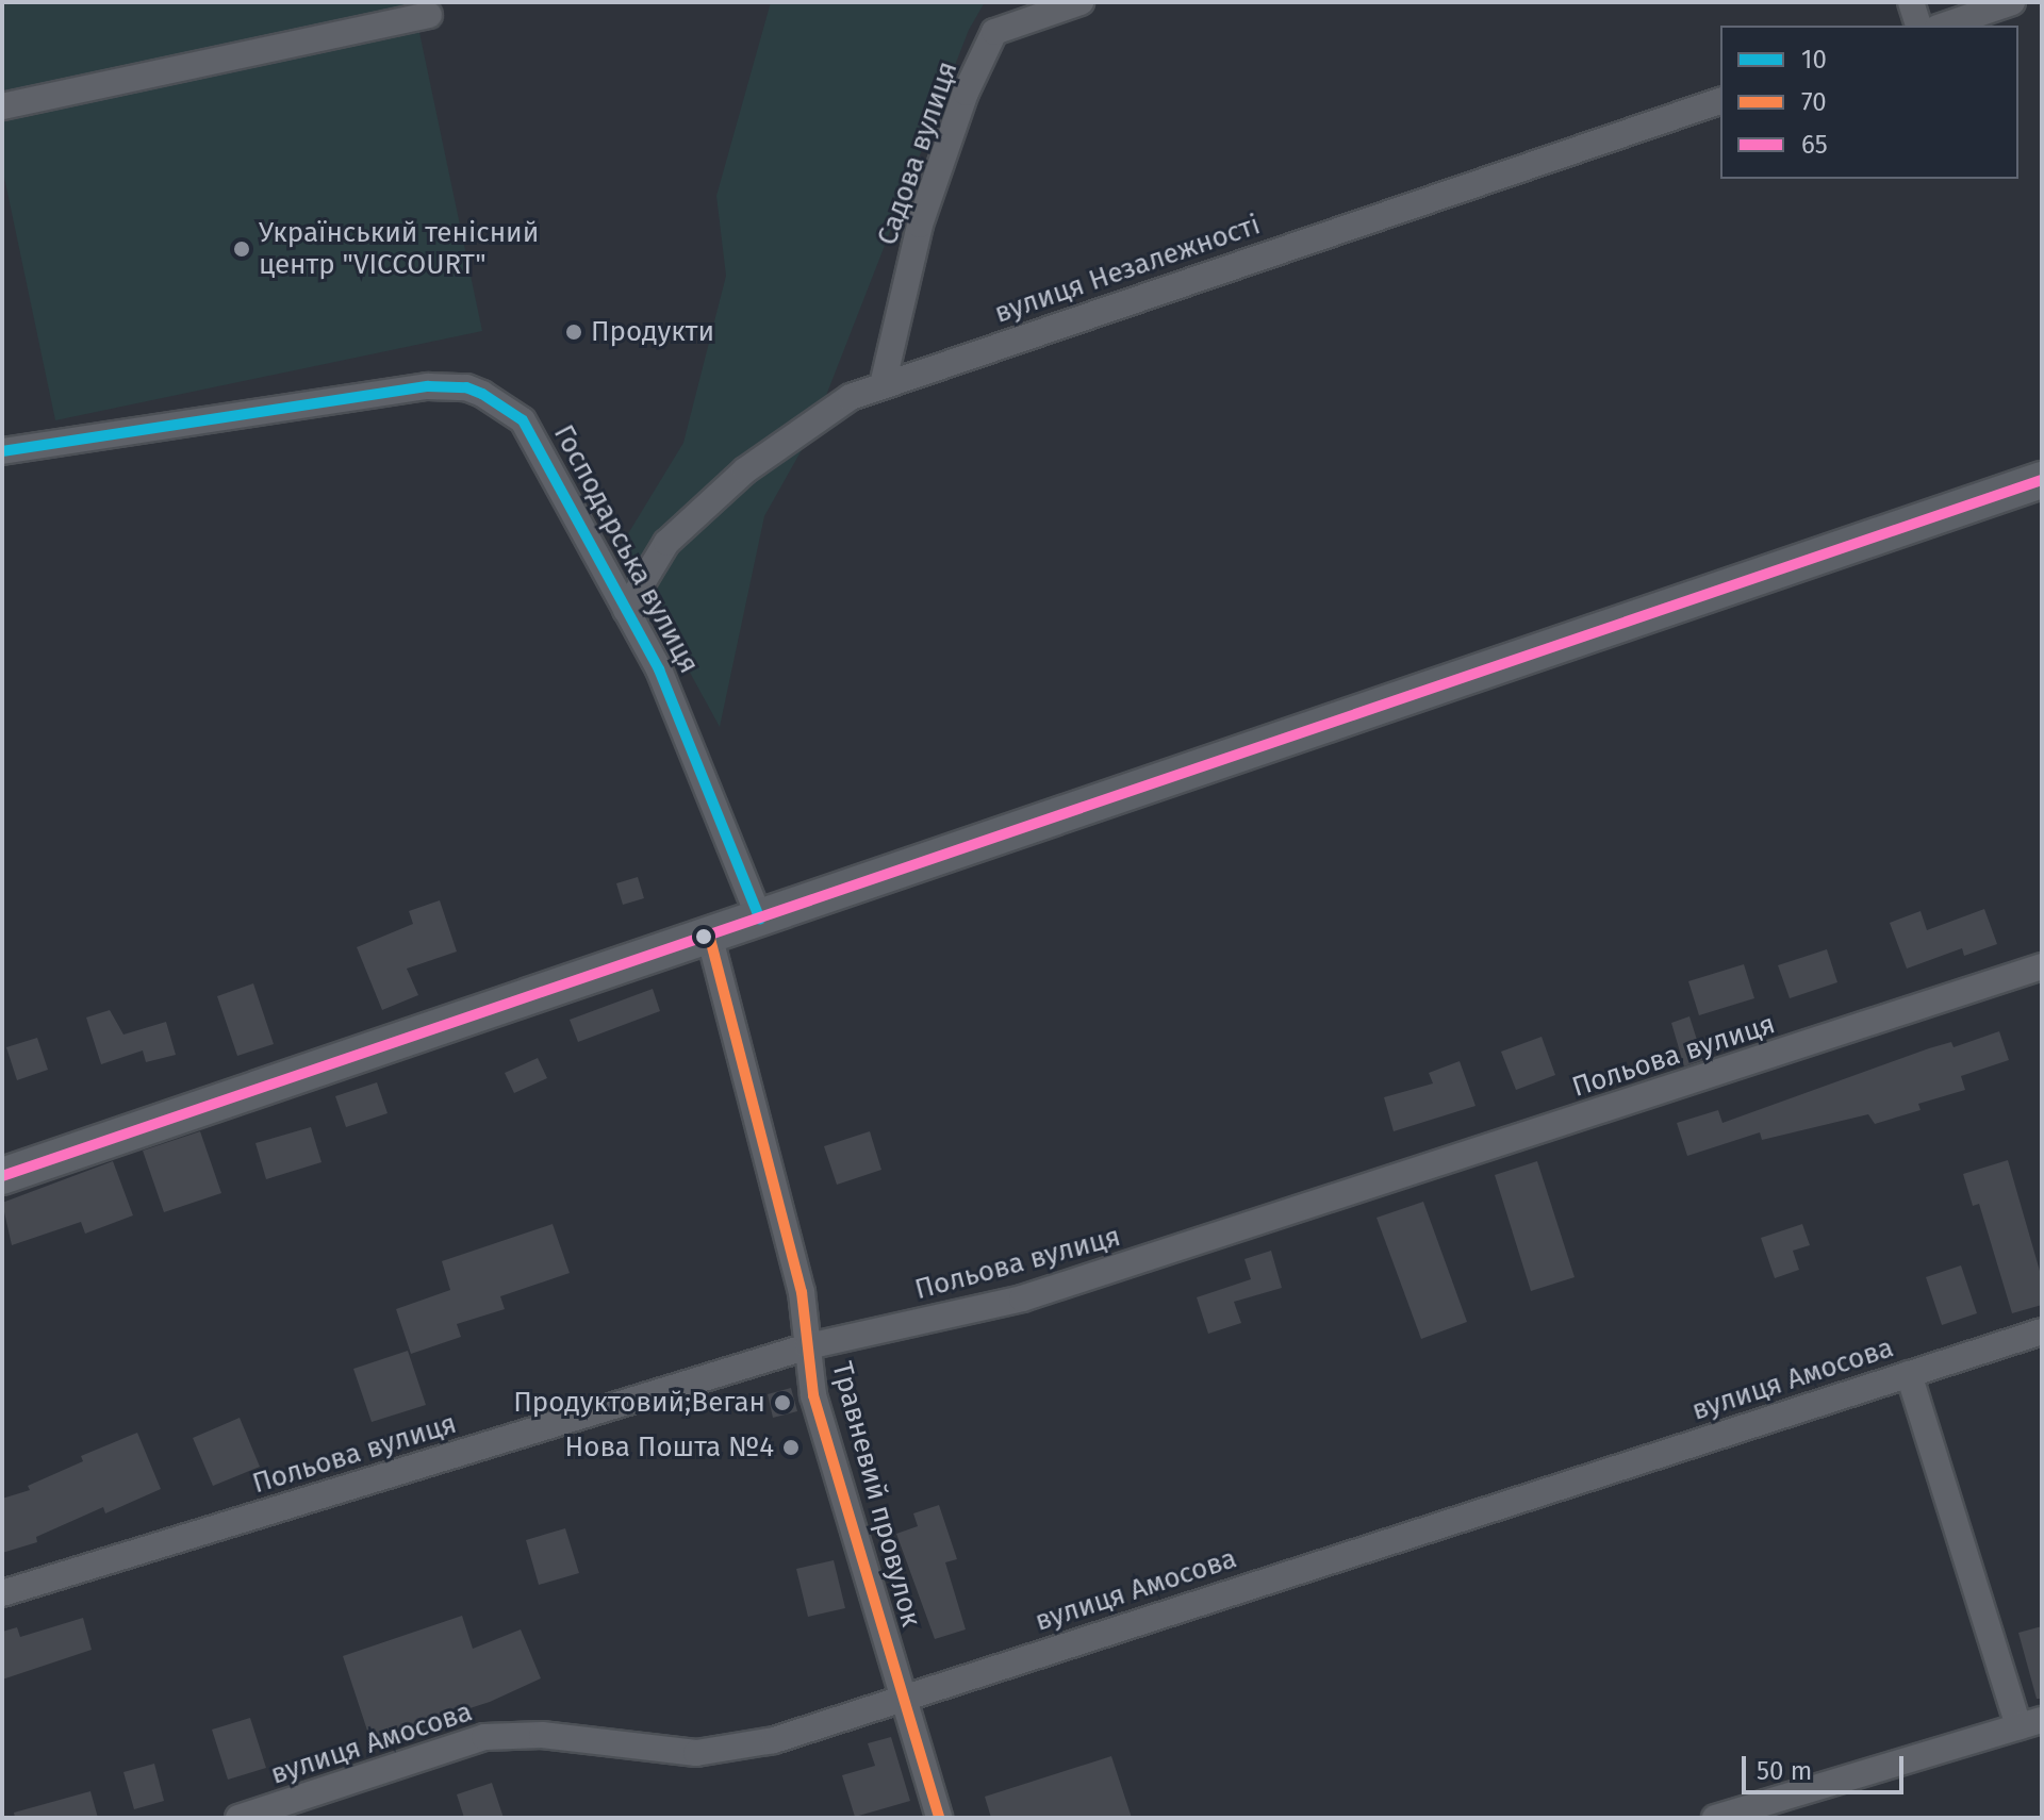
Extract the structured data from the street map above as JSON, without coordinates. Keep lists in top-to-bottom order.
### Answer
{
  "streets": {
    "street": [
      "Садова вулиця",
      "вулиця Незалежності",
      "Господарська вулиця",
      "Польова вулиця",
      "вулиця Амосова",
      "Травневий провулок"
    ]
  },
  "crossings": [
    ["Садова вулиця", "вулиця Незалежності"],
    ["вулиця Незалежності", "Господарська вулиця"],
    ["Польова вулиця", "Травневий провулок"],
    ["вулиця Амосова", "Травневий провулок"]
  ],
  "places": [
    "Український тенісний центр \"VICCOURT\"",
    "Продукти",
    "Продуктовий;Веган",
    "Нова Пошта №4"
  ],
  "lines": ["transit line 10", "transit line 65", "transit line 70"],
  "legend": ["10", "70", "65"],
  "scale_bar": "50 m"
}
